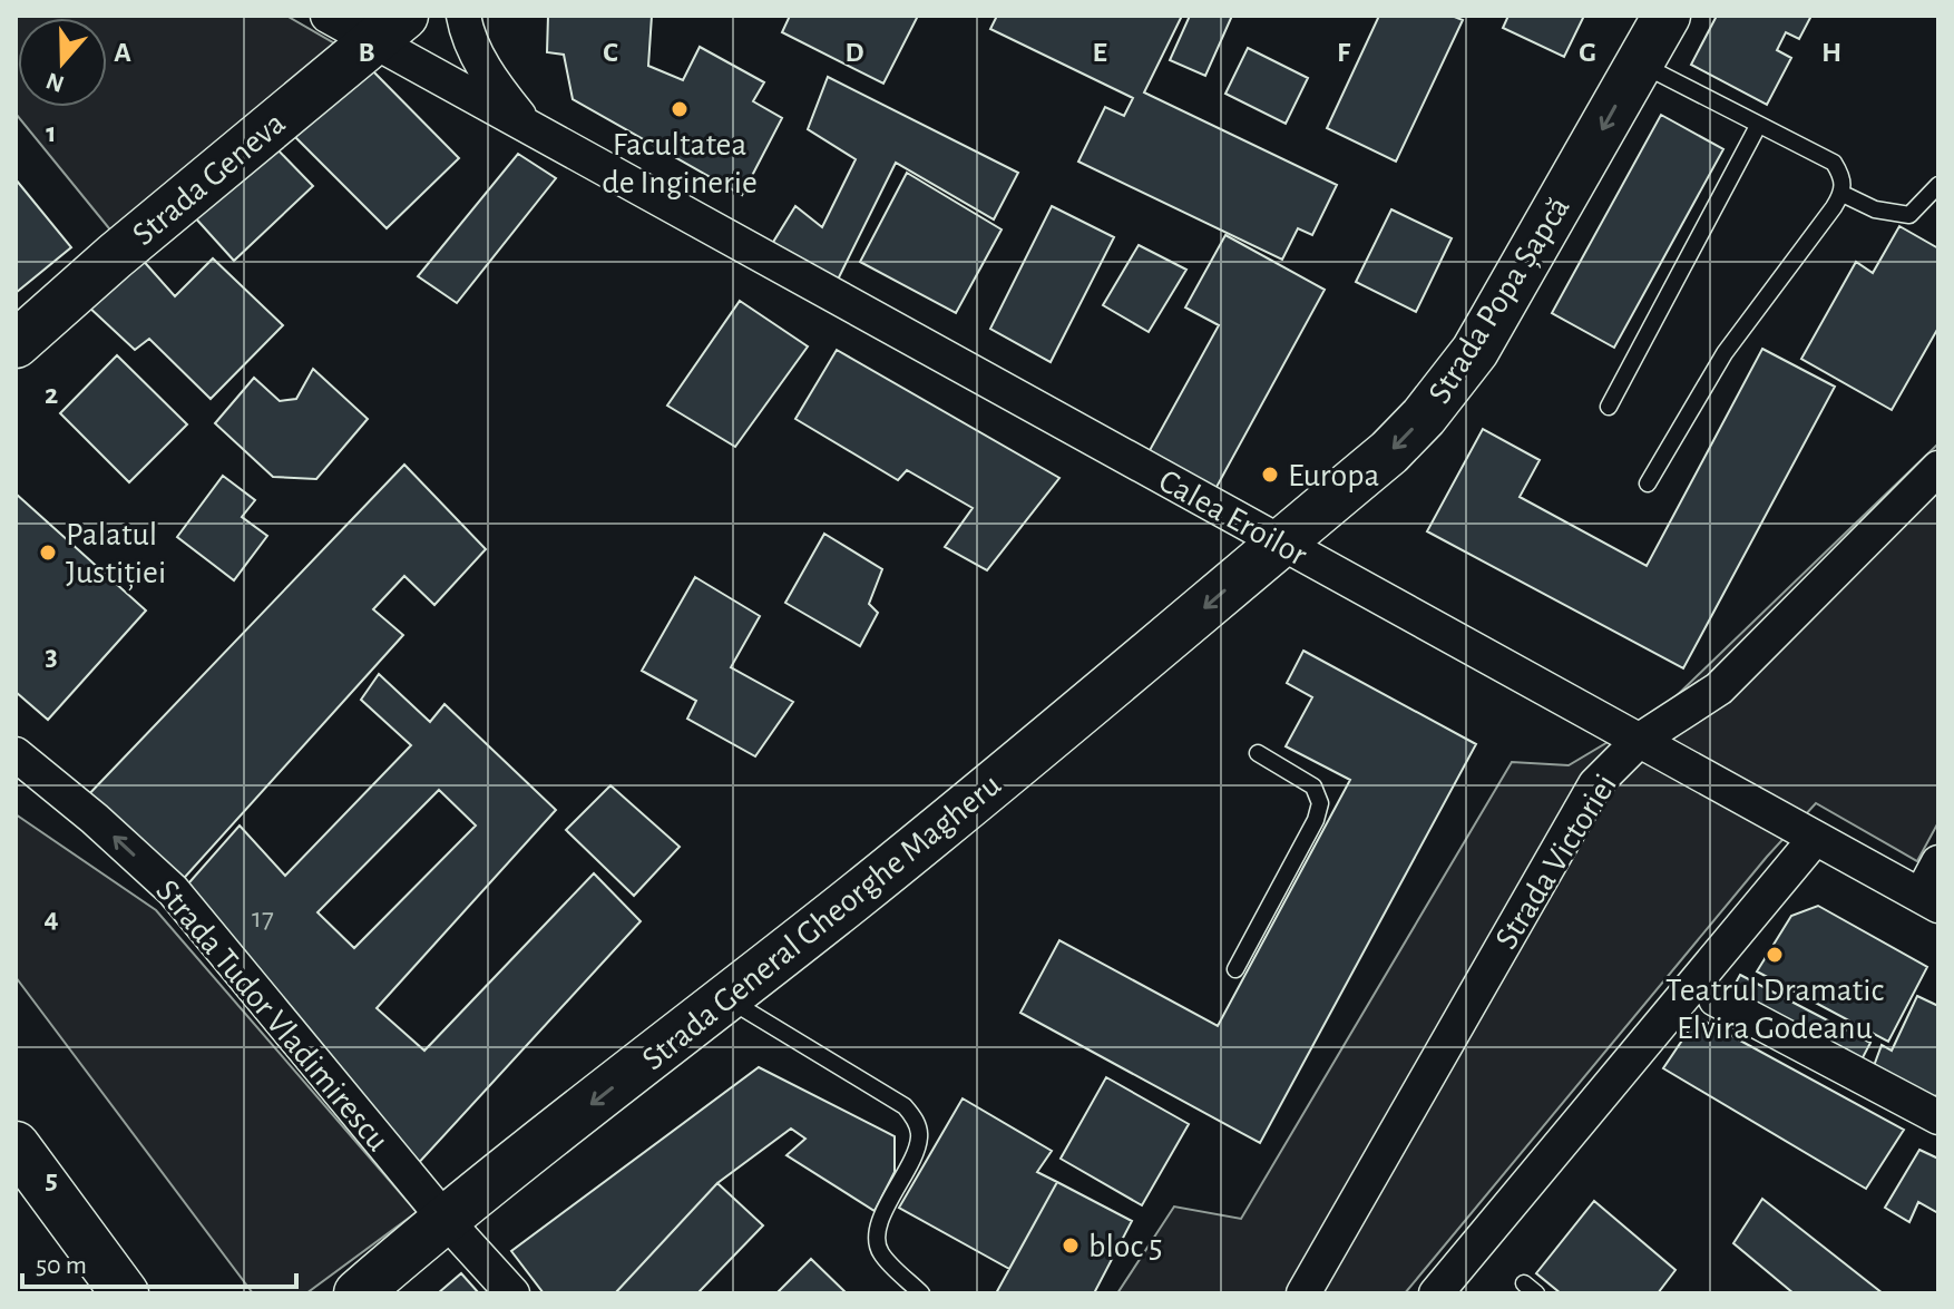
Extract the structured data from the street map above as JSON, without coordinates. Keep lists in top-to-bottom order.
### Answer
{
  "streets": {
    "street": [
      "Strada Geneva",
      "Strada Popa Șapcă",
      "Calea Eroilor",
      "Strada Victoriei",
      "Strada General Gheorghe Magheru",
      "Strada Tudor Vladimirescu"
    ]
  },
  "crossings": [
    ["Strada Geneva", "Calea Eroilor"],
    ["Strada Popa Șapcă", "Calea Eroilor"],
    ["Strada Popa Șapcă", "Strada General Gheorghe Magheru"],
    ["Calea Eroilor", "Strada Victoriei"],
    ["Calea Eroilor", "Strada General Gheorghe Magheru"],
    ["Strada General Gheorghe Magheru", "Strada Tudor Vladimirescu"]
  ],
  "one_way": ["Strada Popa Șapcă", "Strada General Gheorghe Magheru", "Strada Tudor Vladimirescu"],
  "places": [
    "Facultatea de Inginerie",
    "Europa",
    "Palatul Justiției",
    "Teatrul Dramatic Elvira Godeanu",
    "bloc 5"
  ],
  "house_numbers": ["17"],
  "scale_bar": "50 m",
  "north": "bottom",
  "grid": {
    "columns": [
      "A",
      "B",
      "C",
      "D",
      "E",
      "F",
      "G",
      "H"
    ],
    "rows": [
      "1",
      "2",
      "3",
      "4",
      "5"
    ]
  }
}
